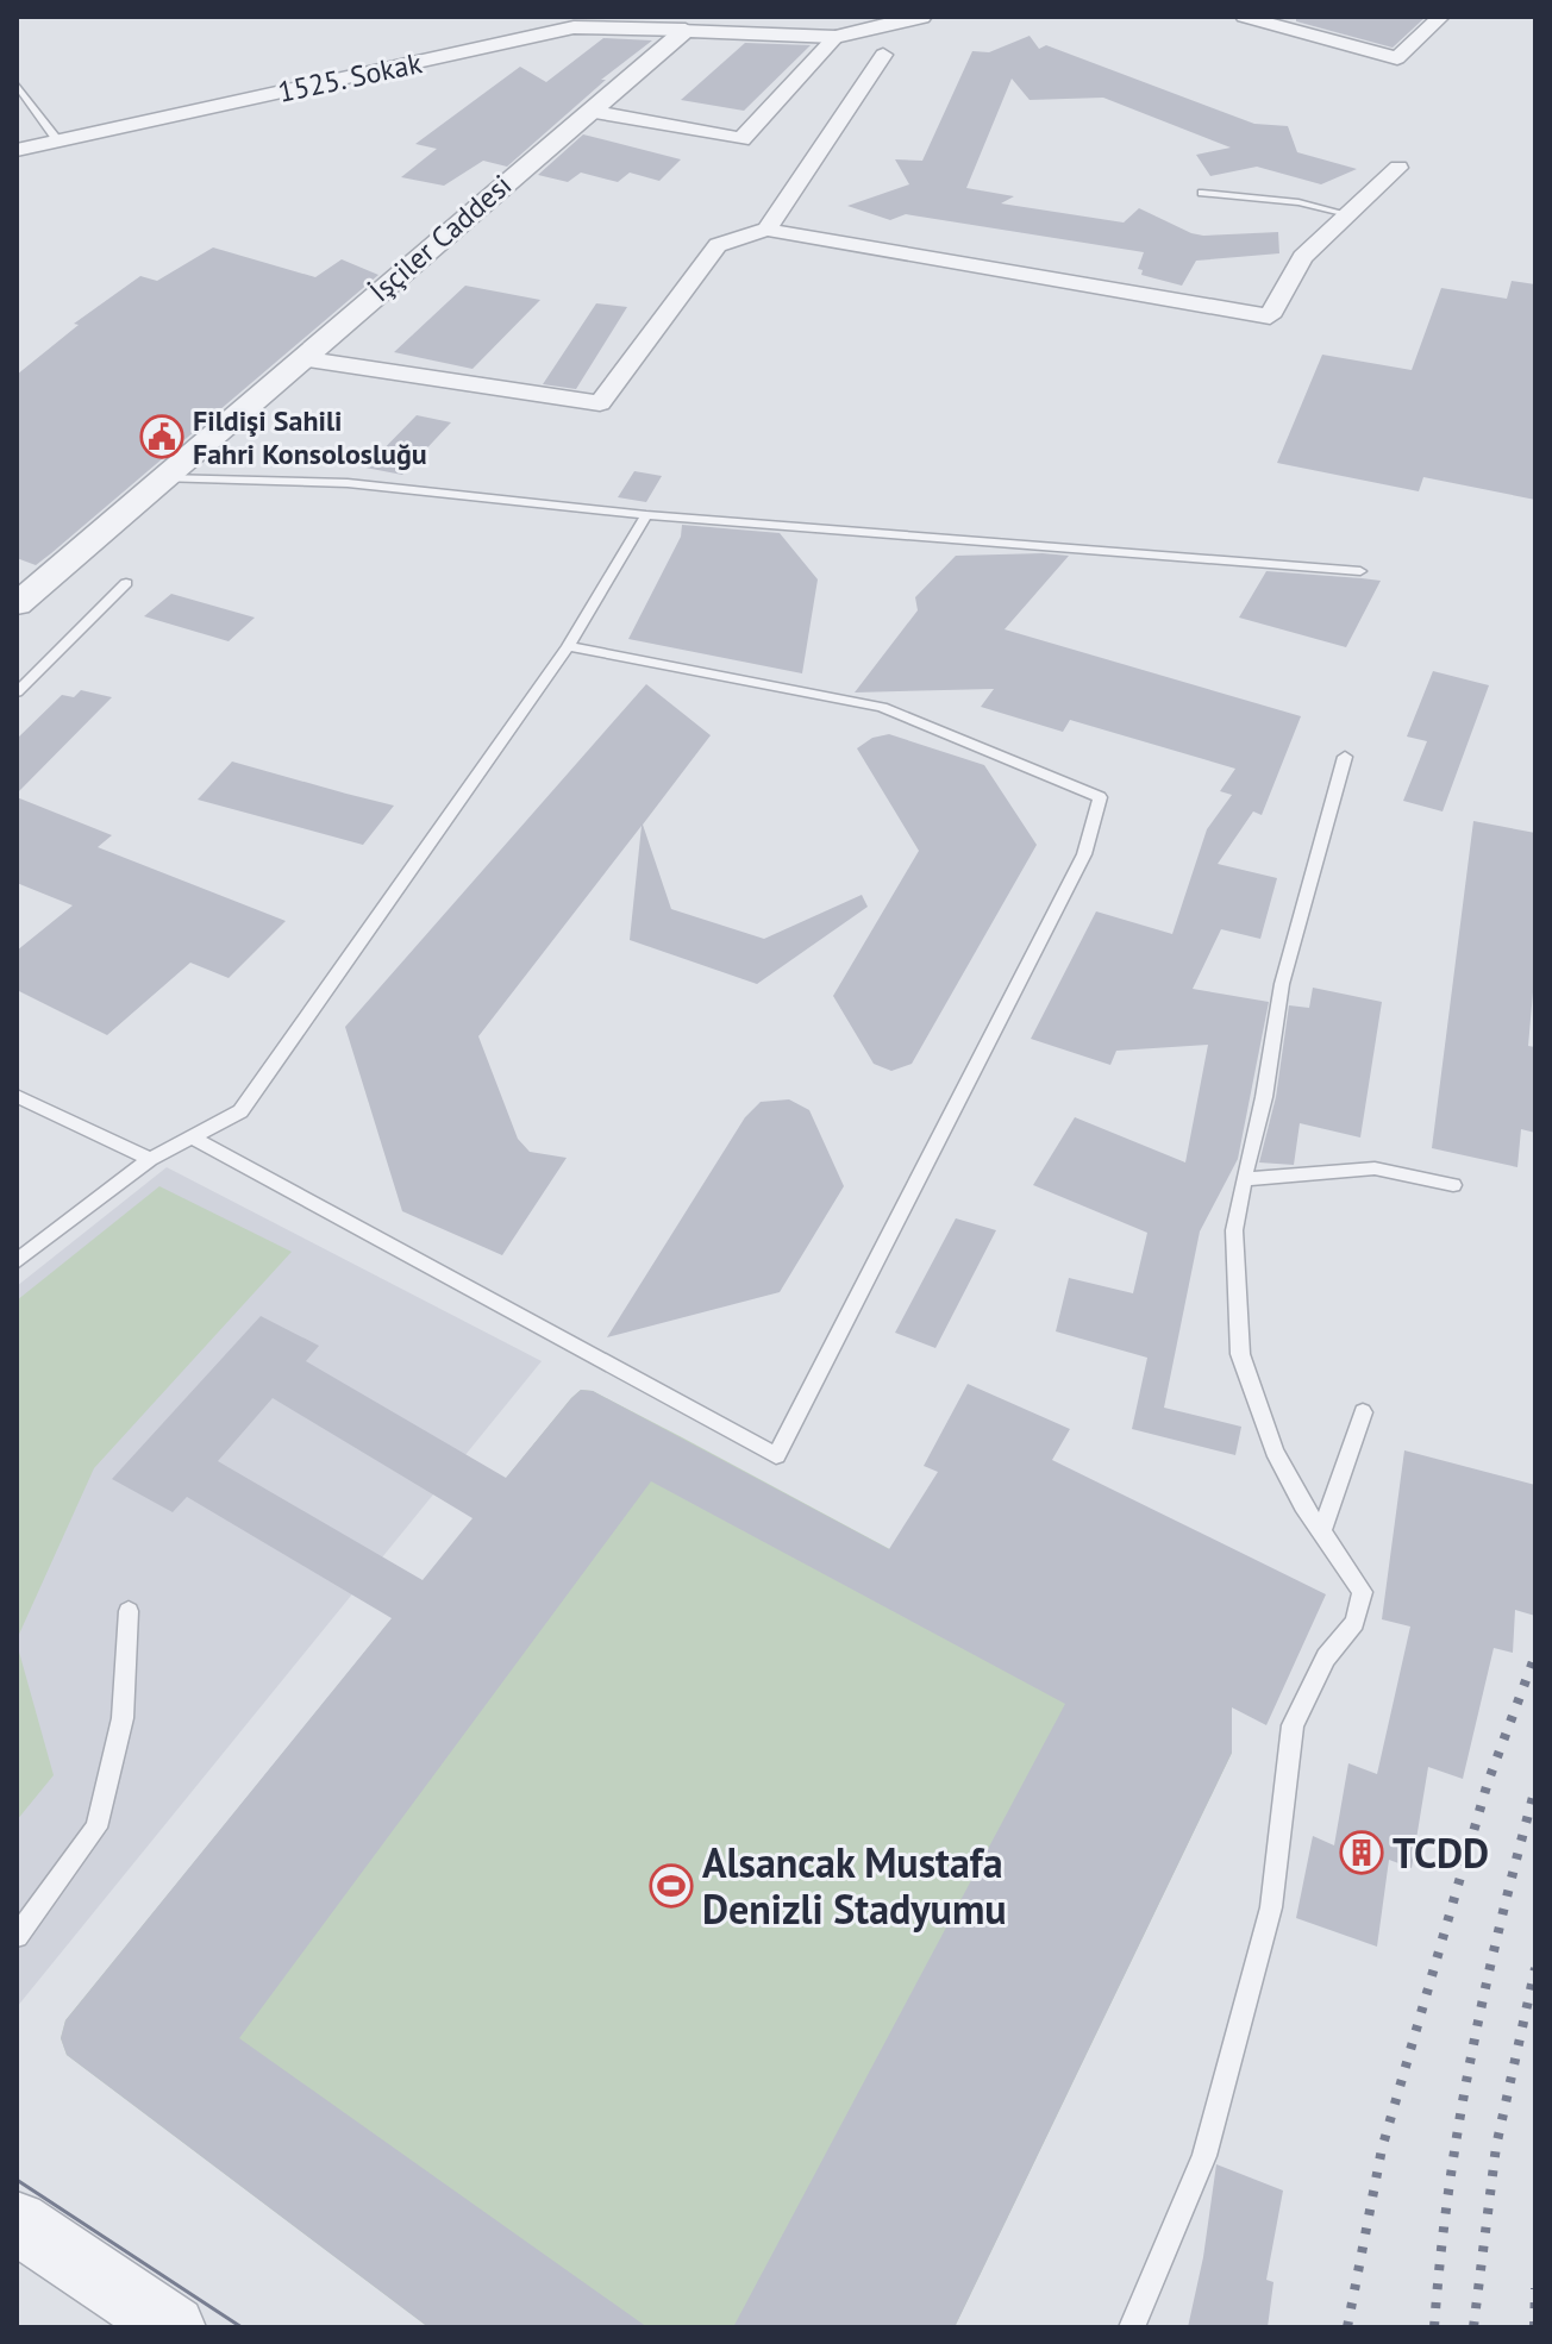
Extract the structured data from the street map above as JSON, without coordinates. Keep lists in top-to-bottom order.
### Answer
{
  "streets": {
    "street": ["1525. Sokak", "İşçiler Caddesi"]
  },
  "crossings": [
    ["1525. Sokak", "İşçiler Caddesi"]
  ],
  "places": {
    "public building": ["Fildişi Sahili Fahri Konsolosluğu"],
    "building": ["TCDD"],
    "sports": ["Alsancak Mustafa Denizli Stadyumu"]
  }
}
